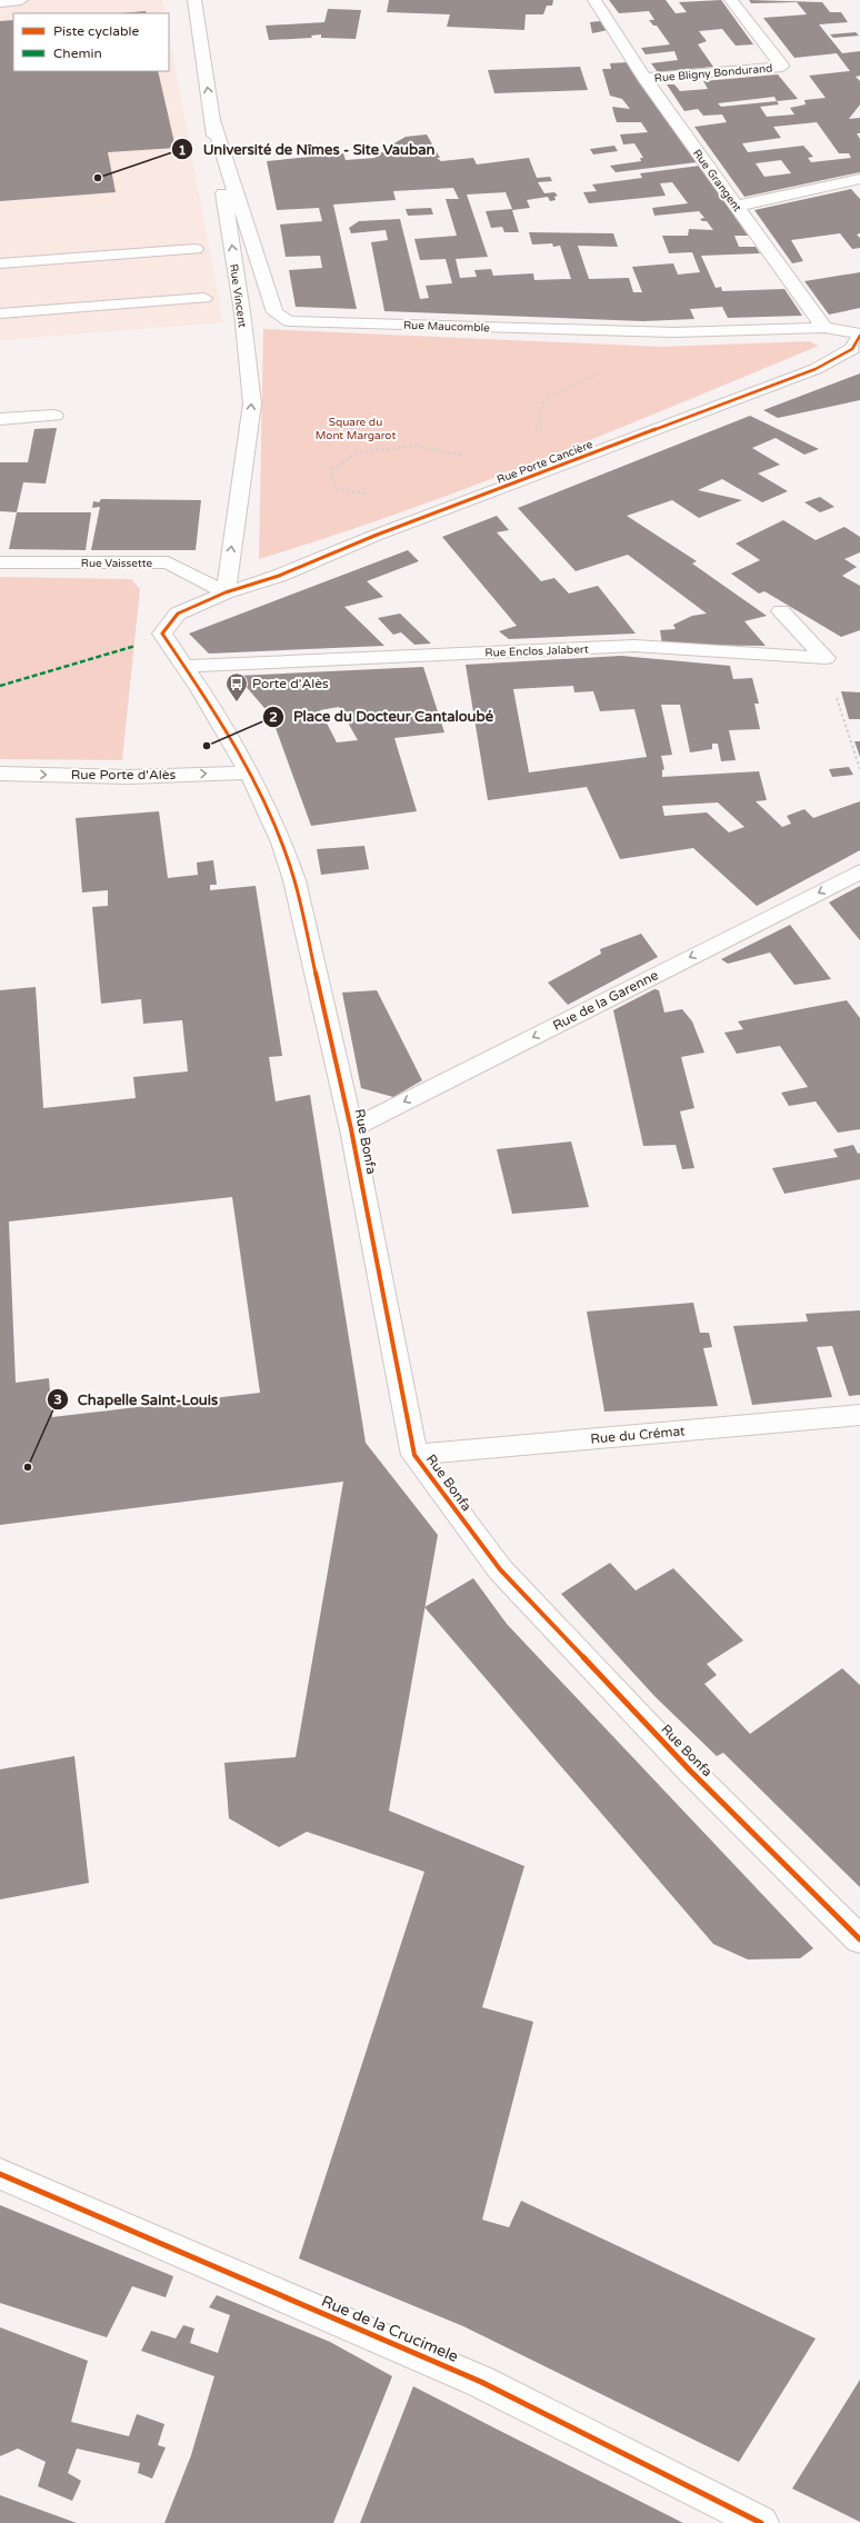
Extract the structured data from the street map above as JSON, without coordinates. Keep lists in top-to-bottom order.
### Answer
{
  "streets": {
    "street": [
      "Rue Bligny Bondurand",
      "Rue Grangent",
      "Rue Vincent",
      "Rue Maucomble",
      "Rue Porte Cancière",
      "Rue Vaissette",
      "Rue Enclos Jalabert",
      "Rue Porte d'Alès",
      "Rue de la Garenne",
      "Rue Bonfa",
      "Rue du Crémat",
      "Rue de la Crucimele"
    ]
  },
  "crossings": [
    ["Rue Bligny Bondurand", "Rue Grangent"],
    ["Rue Grangent", "Rue Maucomble"],
    ["Rue Vincent", "Rue Maucomble"],
    ["Rue Vincent", "Rue Porte Cancière"],
    ["Rue Vincent", "Rue Vaissette"],
    ["Rue Porte Cancière", "Rue Vaissette"],
    ["Rue Porte Cancière", "Rue Enclos Jalabert"],
    ["Rue Porte Cancière", "Rue Bonfa"],
    ["Rue Enclos Jalabert", "Rue Bonfa"],
    ["Rue Porte d'Alès", "Rue Bonfa"],
    ["Rue de la Garenne", "Rue Bonfa"],
    ["Rue Bonfa", "Rue du Crémat"]
  ],
  "one_way": ["Rue Vincent", "Rue Porte d'Alès", "Rue de la Garenne"],
  "parks": ["Square du Mont Margarot"],
  "places": {
    "other": ["Université de Nîmes - Site Vauban", "Place du Docteur Cantaloubé", "Chapelle Saint-Louis"],
    "bus stop": ["Porte d'Alès"]
  },
  "legend": ["Piste cyclable", "Chemin"]
}
